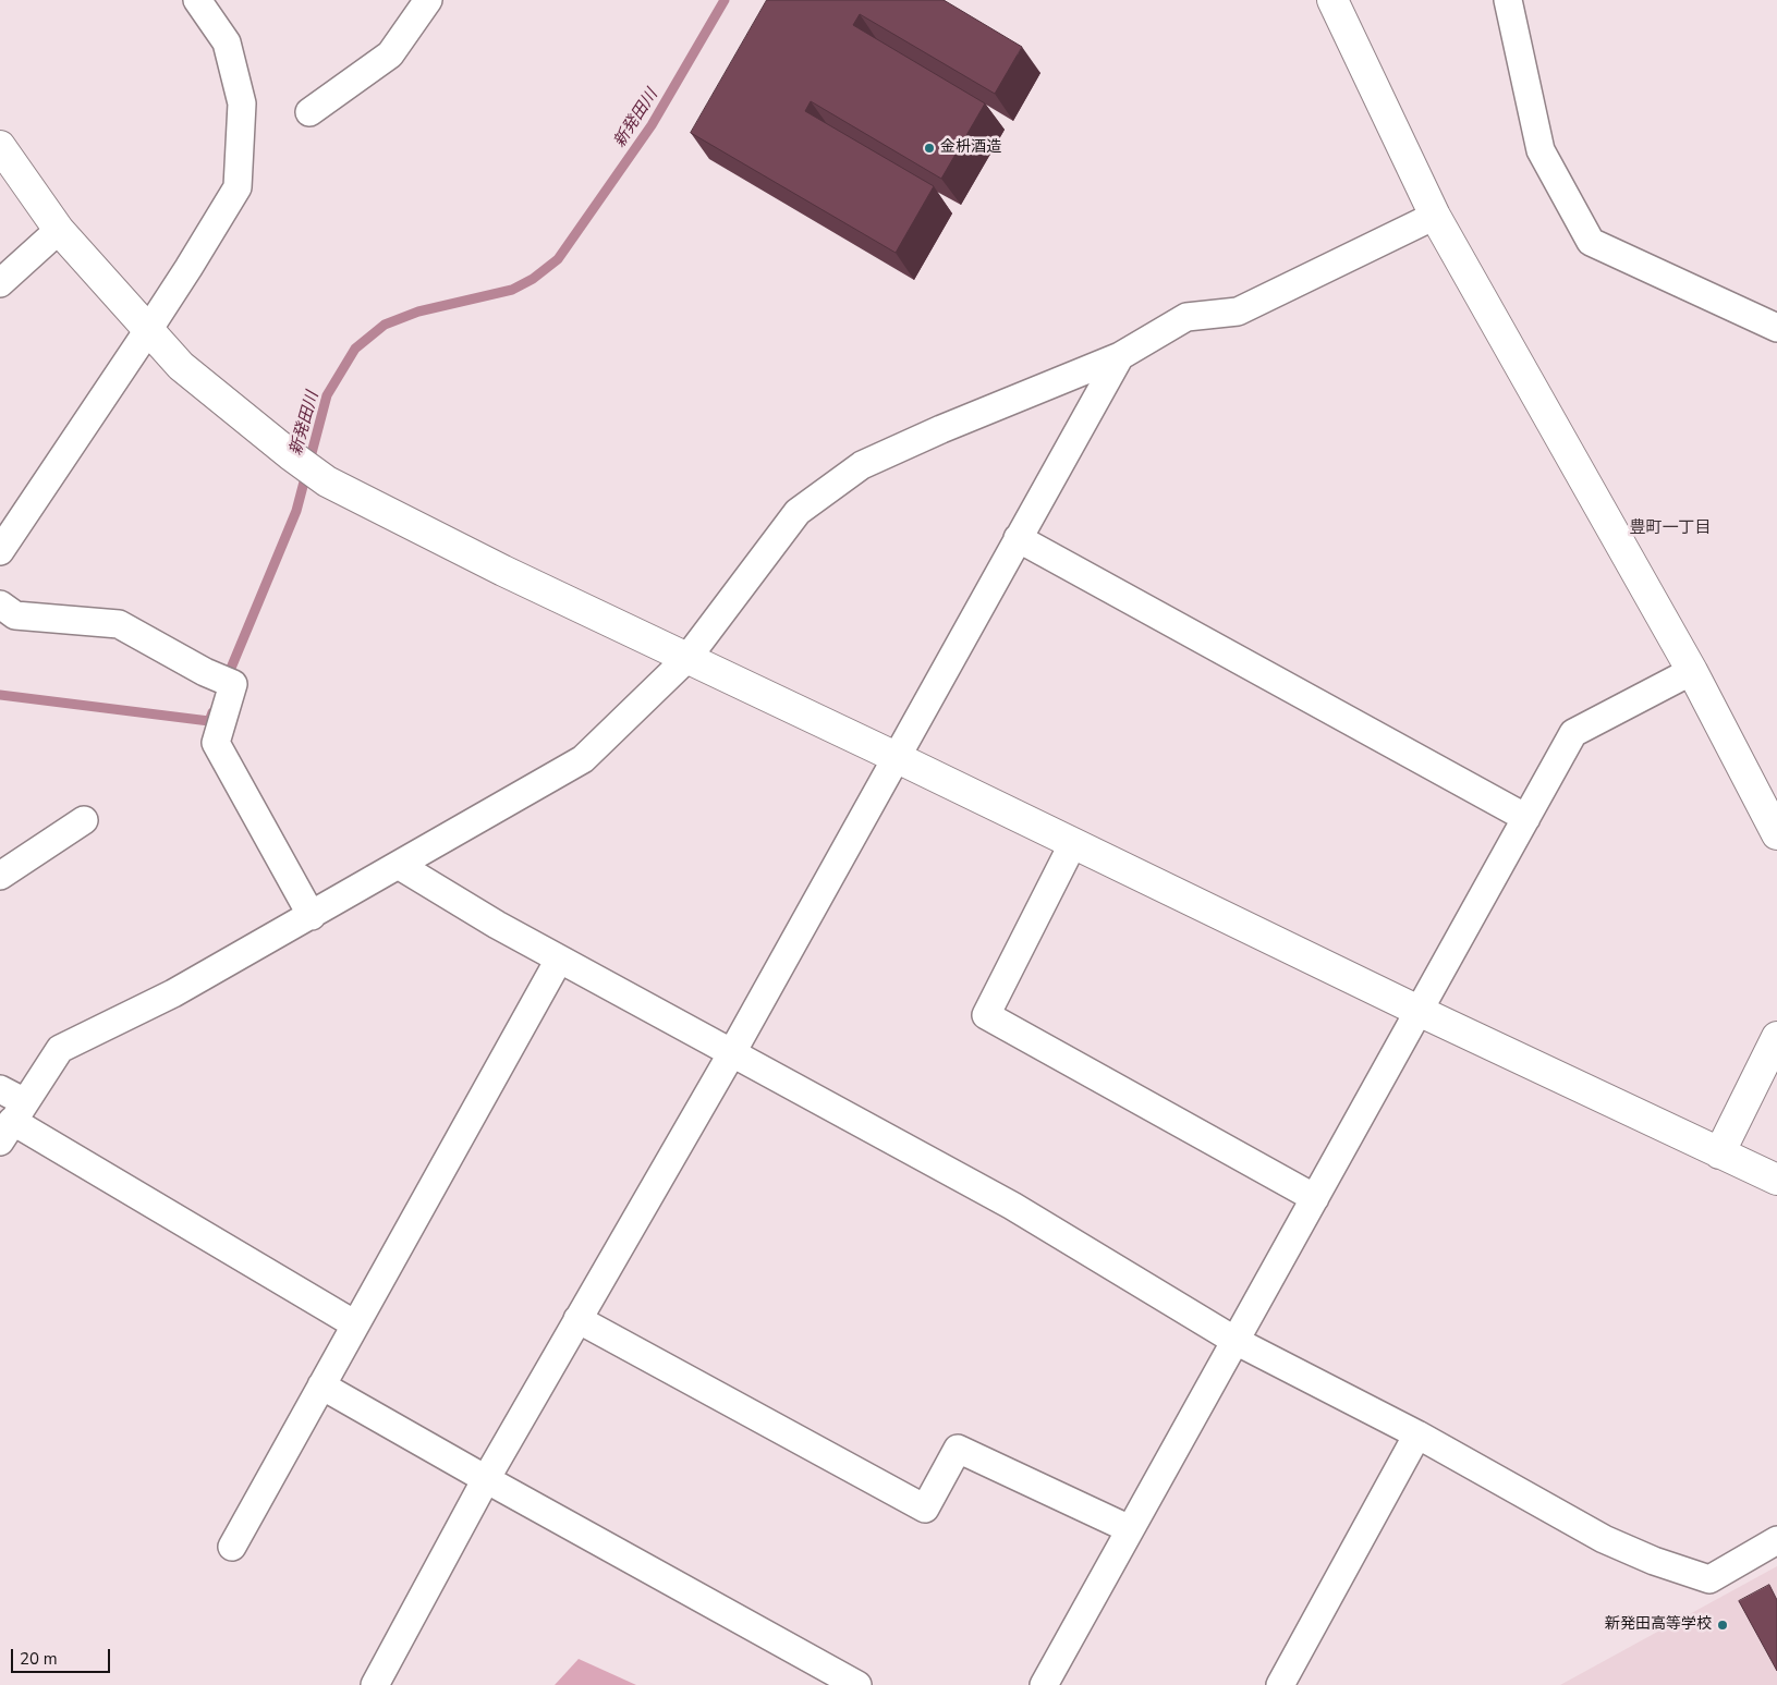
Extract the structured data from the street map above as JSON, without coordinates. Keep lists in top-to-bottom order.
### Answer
{
  "districts": ["豊町一丁目"],
  "water": ["新発田川"],
  "places": ["金枡酒造", "新発田高等学校"],
  "scale_bar": "20 m"
}
